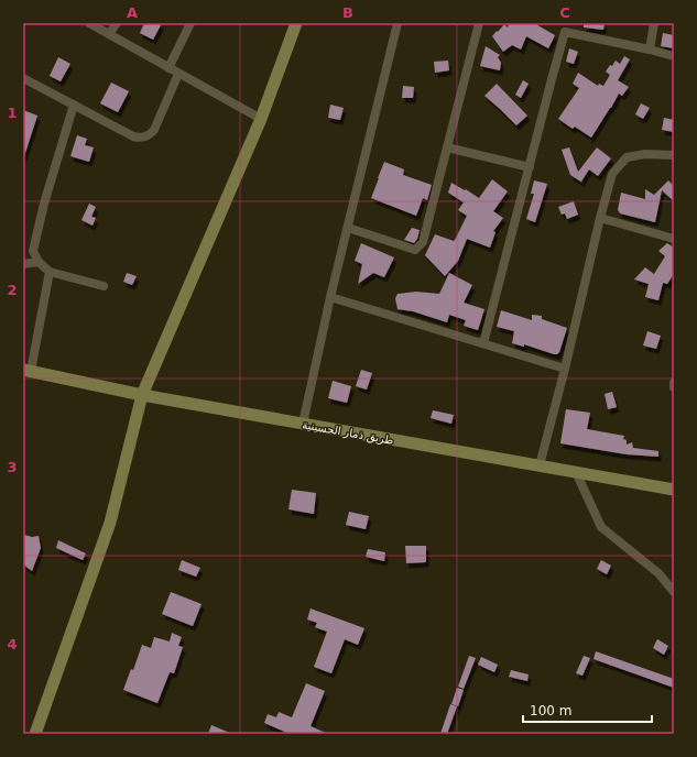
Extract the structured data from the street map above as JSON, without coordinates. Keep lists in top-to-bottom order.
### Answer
{
  "streets": {
    "street": ["طريق ذمار الحسينية"]
  },
  "scale_bar": "100 m",
  "grid": {
    "columns": ["A", "B", "C"],
    "rows": [
      "1",
      "2",
      "3",
      "4"
    ]
  }
}
